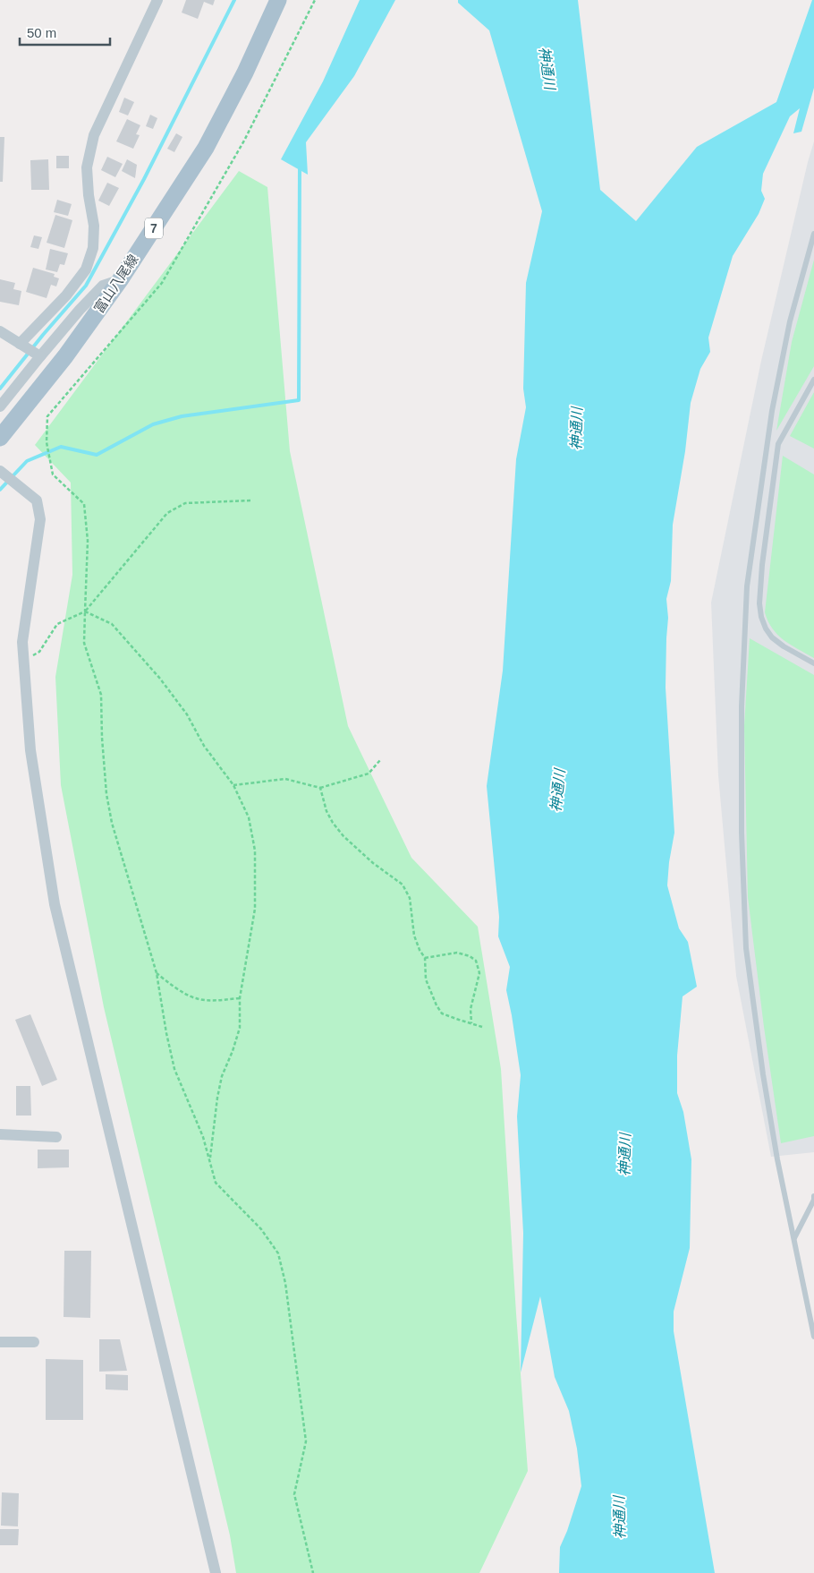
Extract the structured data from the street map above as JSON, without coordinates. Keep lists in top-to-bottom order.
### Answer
{
  "streets": {
    "main road": ["7", "富山八尾線"]
  },
  "water": ["神通川"],
  "scale_bar": "50 m"
}
